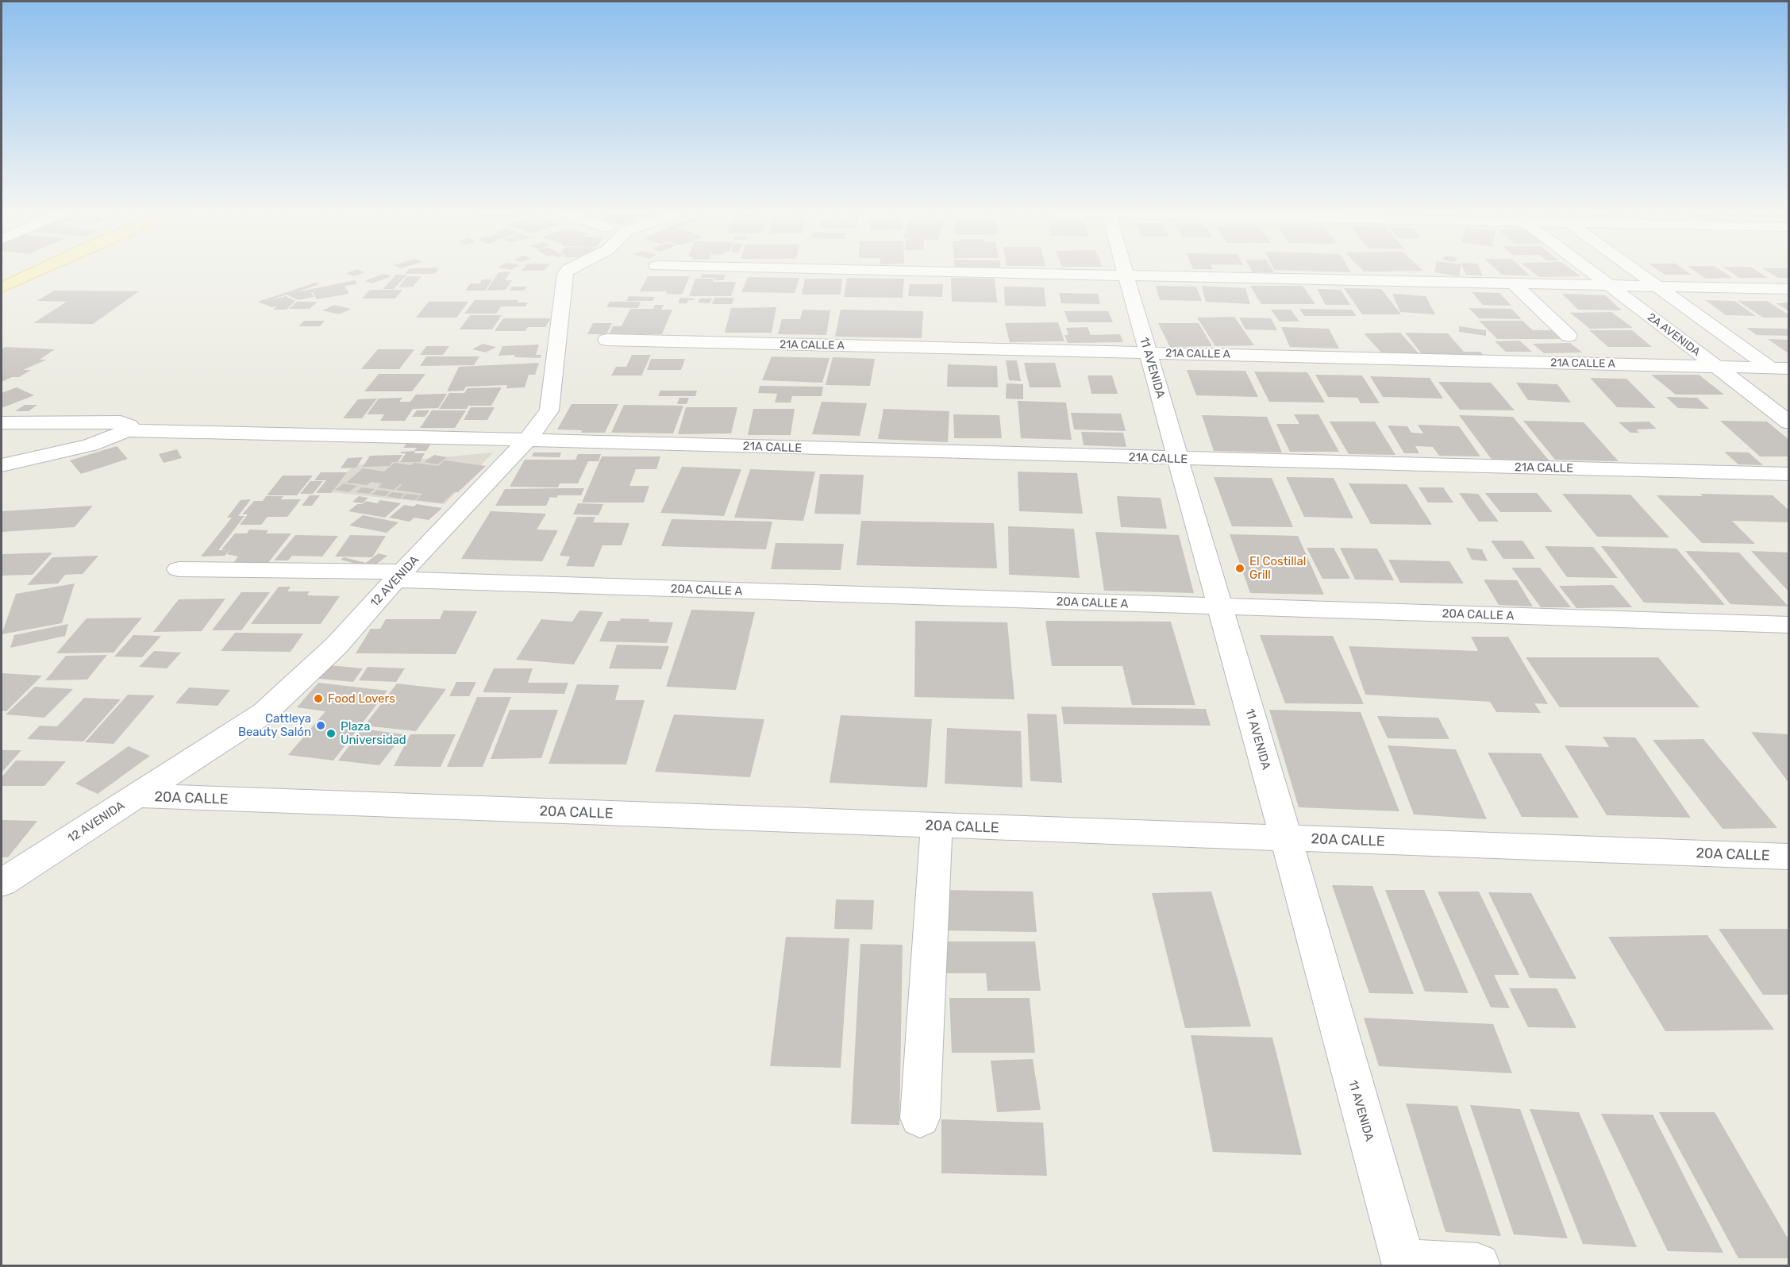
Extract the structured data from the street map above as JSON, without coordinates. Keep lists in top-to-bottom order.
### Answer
{
  "streets": {
    "street": [
      "2A AVENIDA",
      "21A CALLE A",
      "11 AVENIDA",
      "21A CALLE",
      "12 AVENIDA",
      "20A CALLE A",
      "20A CALLE"
    ]
  },
  "crossings": [
    ["2A AVENIDA", "21A CALLE A"],
    ["21A CALLE A", "11 AVENIDA"],
    ["11 AVENIDA", "21A CALLE"],
    ["11 AVENIDA", "20A CALLE A"],
    ["11 AVENIDA", "20A CALLE"],
    ["21A CALLE", "12 AVENIDA"],
    ["12 AVENIDA", "20A CALLE A"],
    ["12 AVENIDA", "20A CALLE"]
  ],
  "places": [
    "El Costillal Grill",
    "Food Lovers",
    "Cattleya Beauty Salón",
    "Plaza Universidad"
  ]
}
